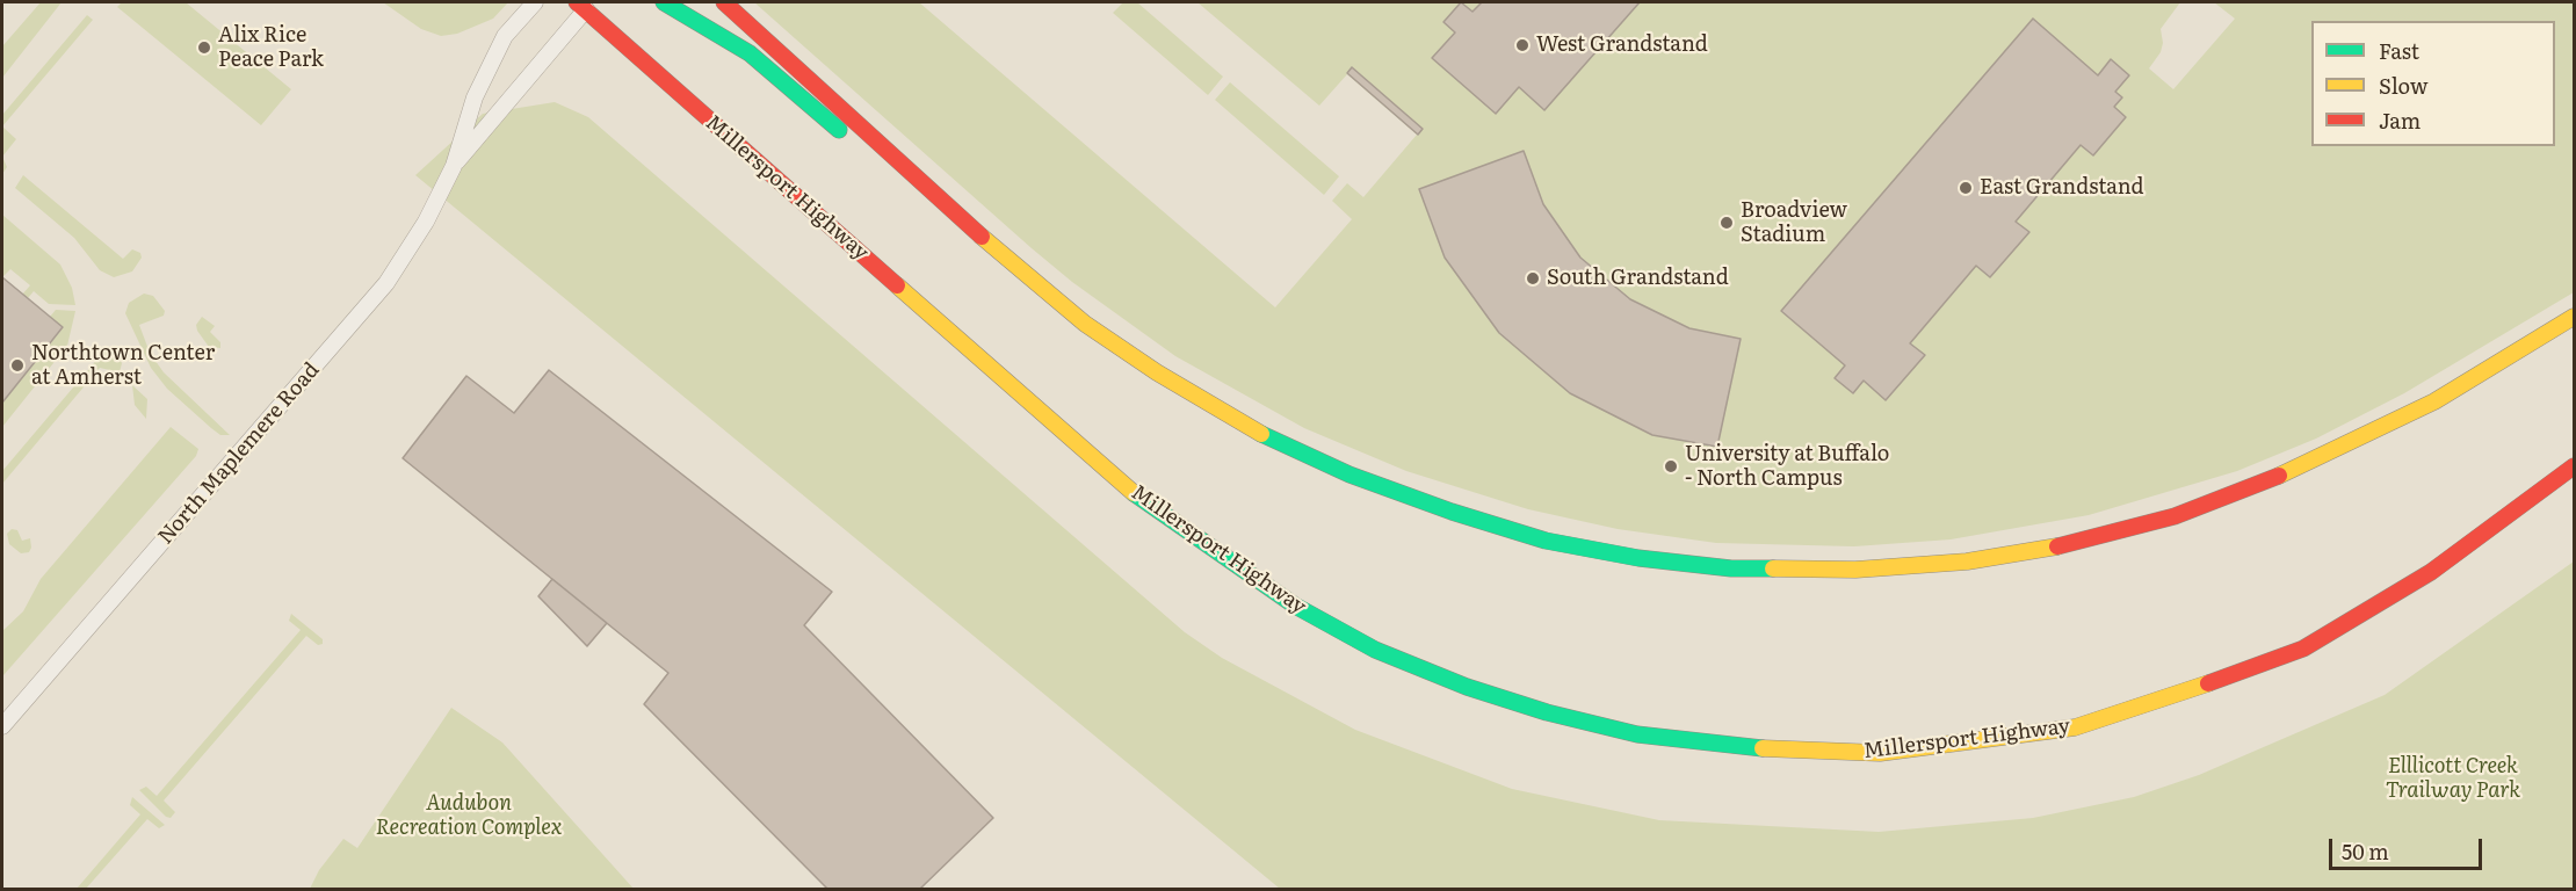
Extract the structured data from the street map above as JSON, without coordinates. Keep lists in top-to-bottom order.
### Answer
{
  "streets": {
    "main road": ["Millersport Highway"],
    "street": ["North Maplemere Road"]
  },
  "crossings": [
    ["Millersport Highway", "North Maplemere Road"]
  ],
  "parks": ["Elllicott Creek Trailway Park", "Audubon Recreation Complex"],
  "places": [
    "West Grandstand",
    "Alix Rice Peace Park",
    "East Grandstand",
    "Broadview Stadium",
    "South Grandstand",
    "Northtown Center at Amherst",
    "University at Buffalo - North Campus"
  ],
  "legend": ["Fast", "Slow", "Jam"],
  "scale_bar": "50 m"
}
